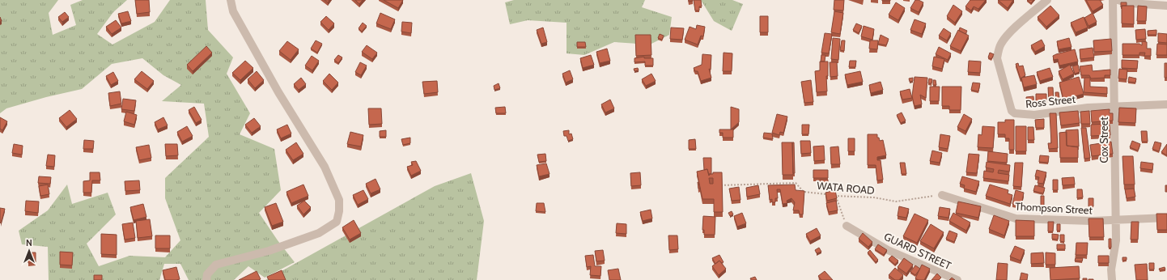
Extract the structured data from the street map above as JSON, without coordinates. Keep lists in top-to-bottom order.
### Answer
{
  "streets": {
    "street": [
      "Ross Street",
      "Cox Street",
      "Thompson Street",
      "GUARD STREET"
    ],
    "path": ["WATA ROAD"]
  },
  "crossings": [
    ["Ross Street", "Cox Street"],
    ["Cox Street", "Thompson Street"],
    ["WATA ROAD", "Thompson Street"]
  ],
  "north": "top"
}
